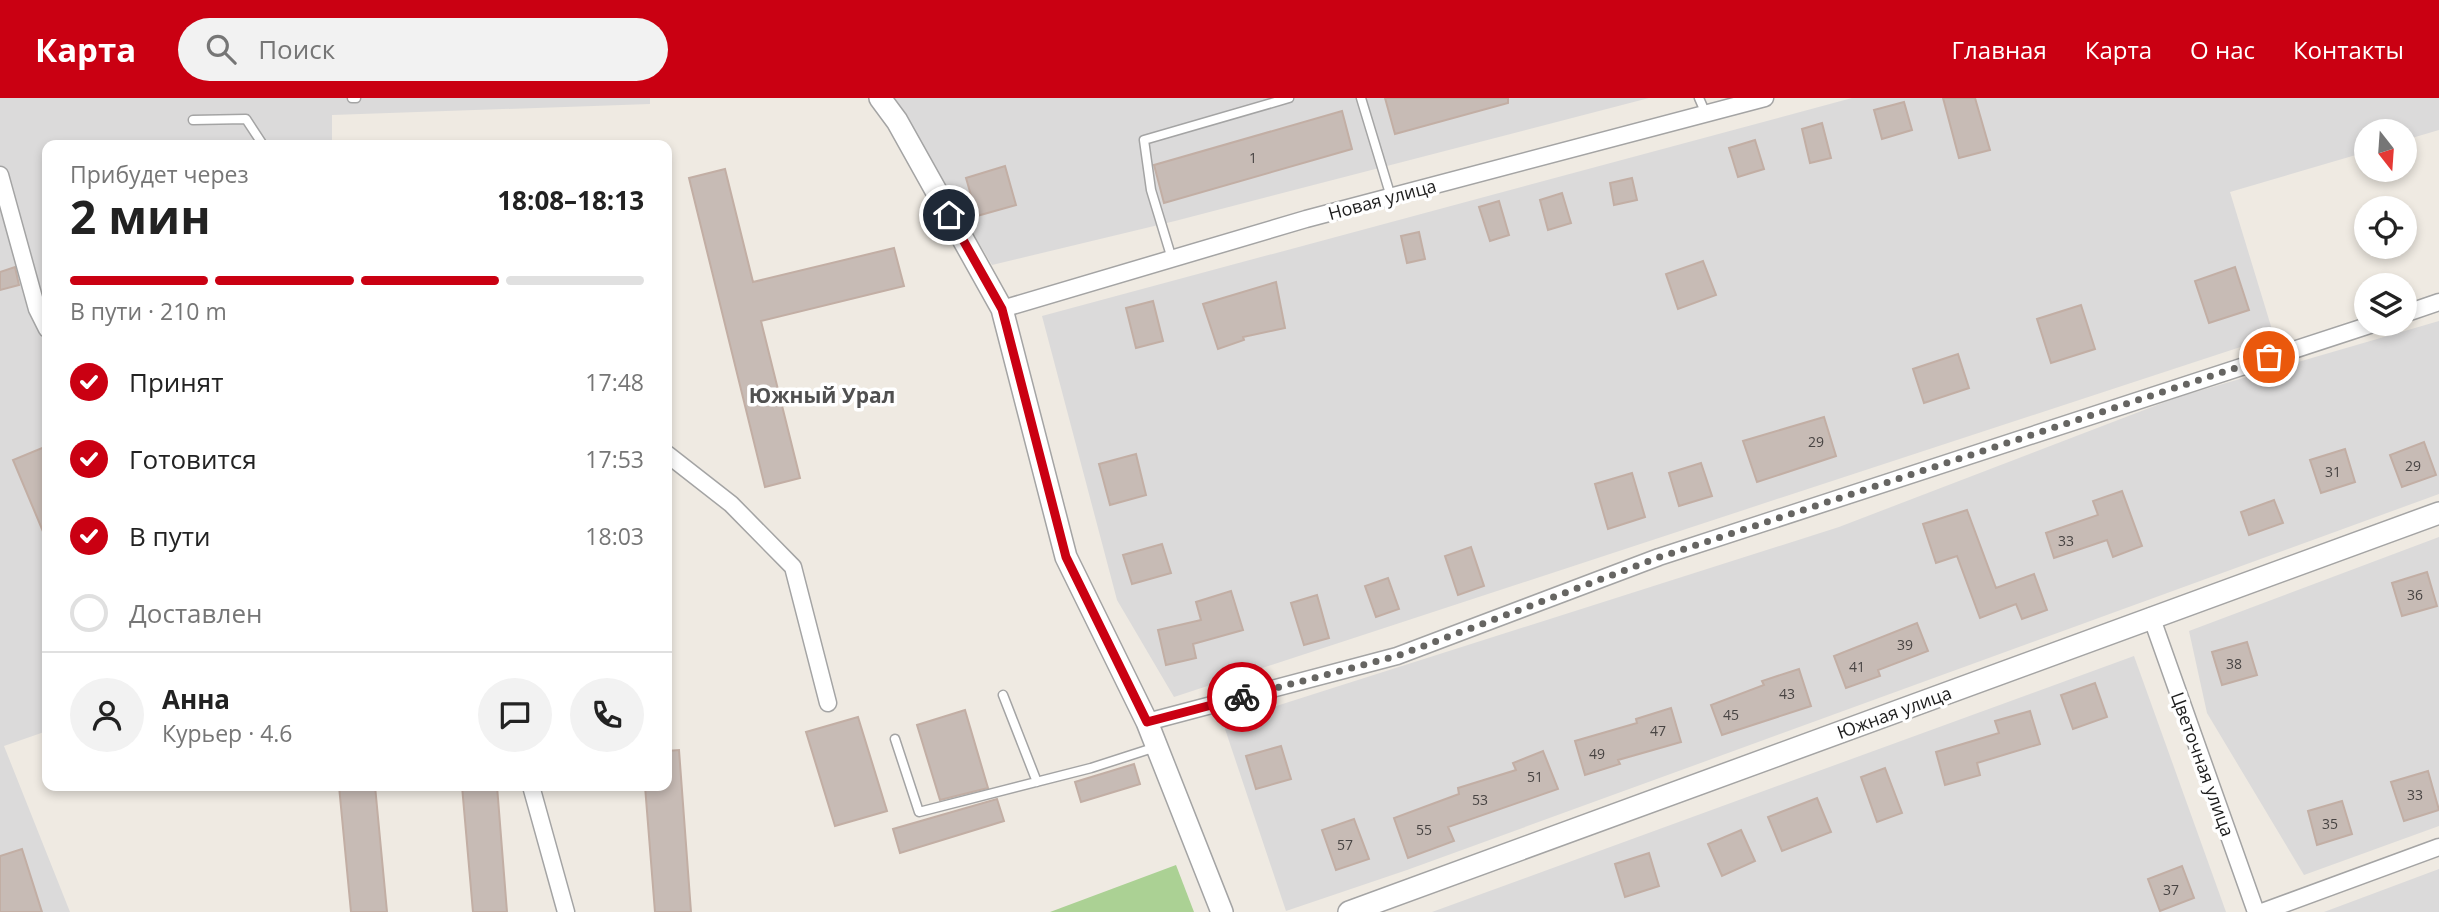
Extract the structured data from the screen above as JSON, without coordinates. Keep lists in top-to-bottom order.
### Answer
{
  "streets": {
    "street": ["Новая улица", "Южная улица", "Цветочная улица"]
  },
  "crossings": [
    ["Южная улица", "Цветочная улица"]
  ],
  "districts": ["Южный Урал"],
  "house_numbers": [
    "1",
    "29",
    "29",
    "31",
    "33",
    "36",
    "39",
    "38",
    "41",
    "43",
    "45",
    "47",
    "49",
    "51",
    "33",
    "53",
    "35",
    "55",
    "57",
    "37"
  ],
  "north": "bottom",
  "page": {
    "header": "Карта",
    "search": "Поиск",
    "nav": [
      "Главная",
      "Карта",
      "О нас",
      "Контакты"
    ],
    "heading": ["2 мин", "Прибудет через", "18:08–18:13"],
    "panel": ["Анна", "Курьер · 4.6"],
    "bar": "В пути · 210 m",
    "list": [
      ["Принят", "17:48"],
      ["Готовится", "17:53"],
      ["В пути", "18:03"],
      "Доставлен"
    ]
  }
}
